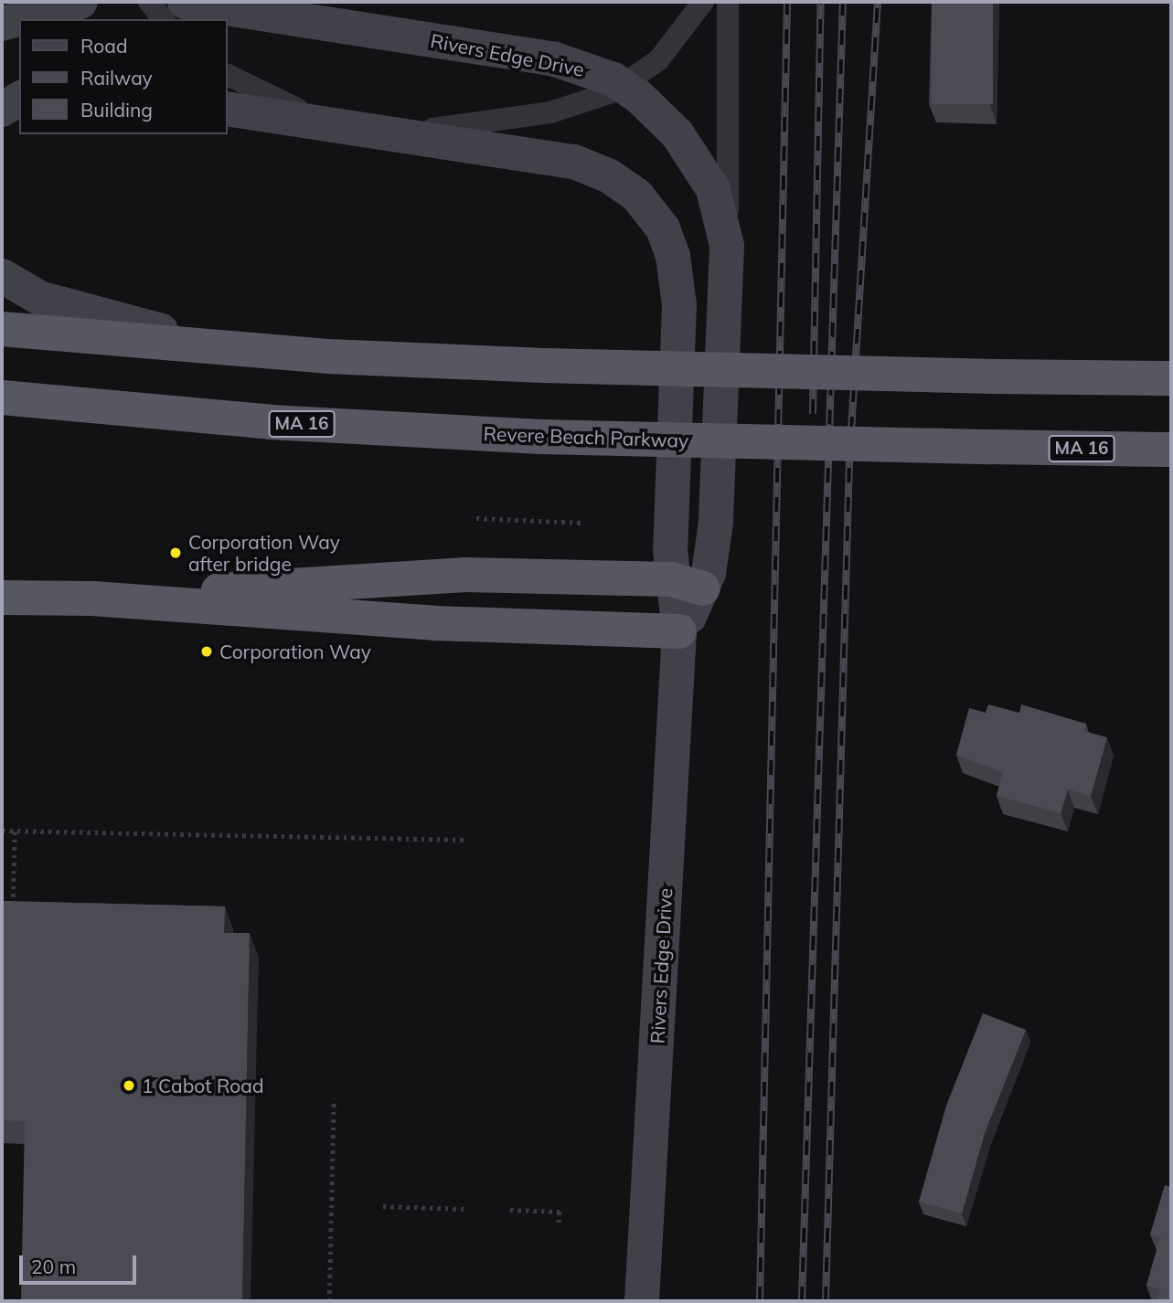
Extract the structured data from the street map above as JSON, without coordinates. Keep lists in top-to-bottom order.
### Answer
{
  "streets": {
    "highway": ["MA 16", "Revere Beach Parkway"],
    "main road": ["Rivers Edge Drive"]
  },
  "places": ["Corporation Way after bridge", "Corporation Way", "1 Cabot Road"],
  "legend": ["Road", "Railway", "Building"],
  "scale_bar": "20 m"
}
